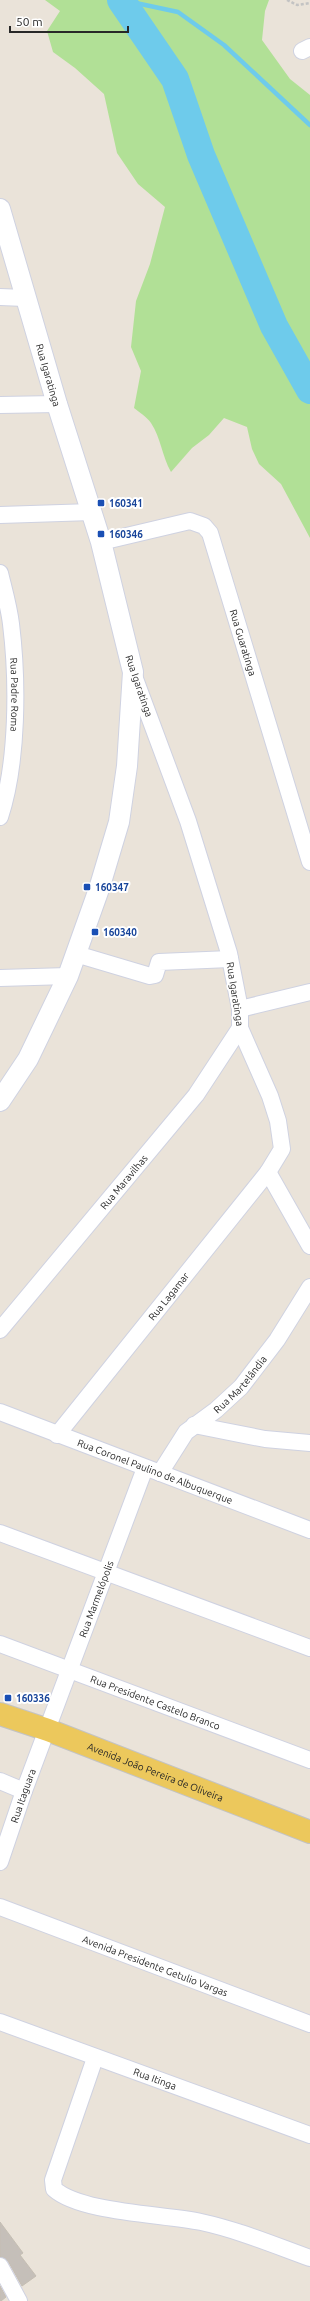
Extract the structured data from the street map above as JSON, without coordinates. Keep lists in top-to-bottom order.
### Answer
{
  "streets": {
    "main road": ["Avenida João Pereira de Oliveira"],
    "street": [
      "Rua Igaratinga",
      "Rua Guaratinga",
      "Rua Padre Roma",
      "Rua Maravilhas",
      "Rua Lagamar",
      "Rua Martelândia",
      "Rua Coronel Paulino de Albuquerque",
      "Rua Marmelópolis",
      "Rua Presidente Castelo Branco",
      "Rua Itaguara",
      "Avenida Presidente Getulio Vargas",
      "Rua Itinga"
    ]
  },
  "crossings": [
    ["Rua Igaratinga", "Rua Guaratinga"],
    ["Rua Igaratinga", "Rua Maravilhas"],
    ["Rua Igaratinga", "Rua Lagamar"],
    ["Rua Lagamar", "Rua Coronel Paulino de Albuquerque"],
    ["Rua Martelândia", "Rua Coronel Paulino de Albuquerque"],
    ["Rua Coronel Paulino de Albuquerque", "Rua Marmelópolis"],
    ["Rua Marmelópolis", "Rua Presidente Castelo Branco"],
    ["Rua Marmelópolis", "Avenida João Pereira de Oliveira"],
    ["Rua Marmelópolis", "Rua Itaguara"],
    ["Avenida João Pereira de Oliveira", "Rua Itaguara"]
  ],
  "places": {
    "transit": [
      "160341",
      "160346",
      "160347",
      "160340",
      "160336"
    ]
  },
  "scale_bar": "50 m"
}
